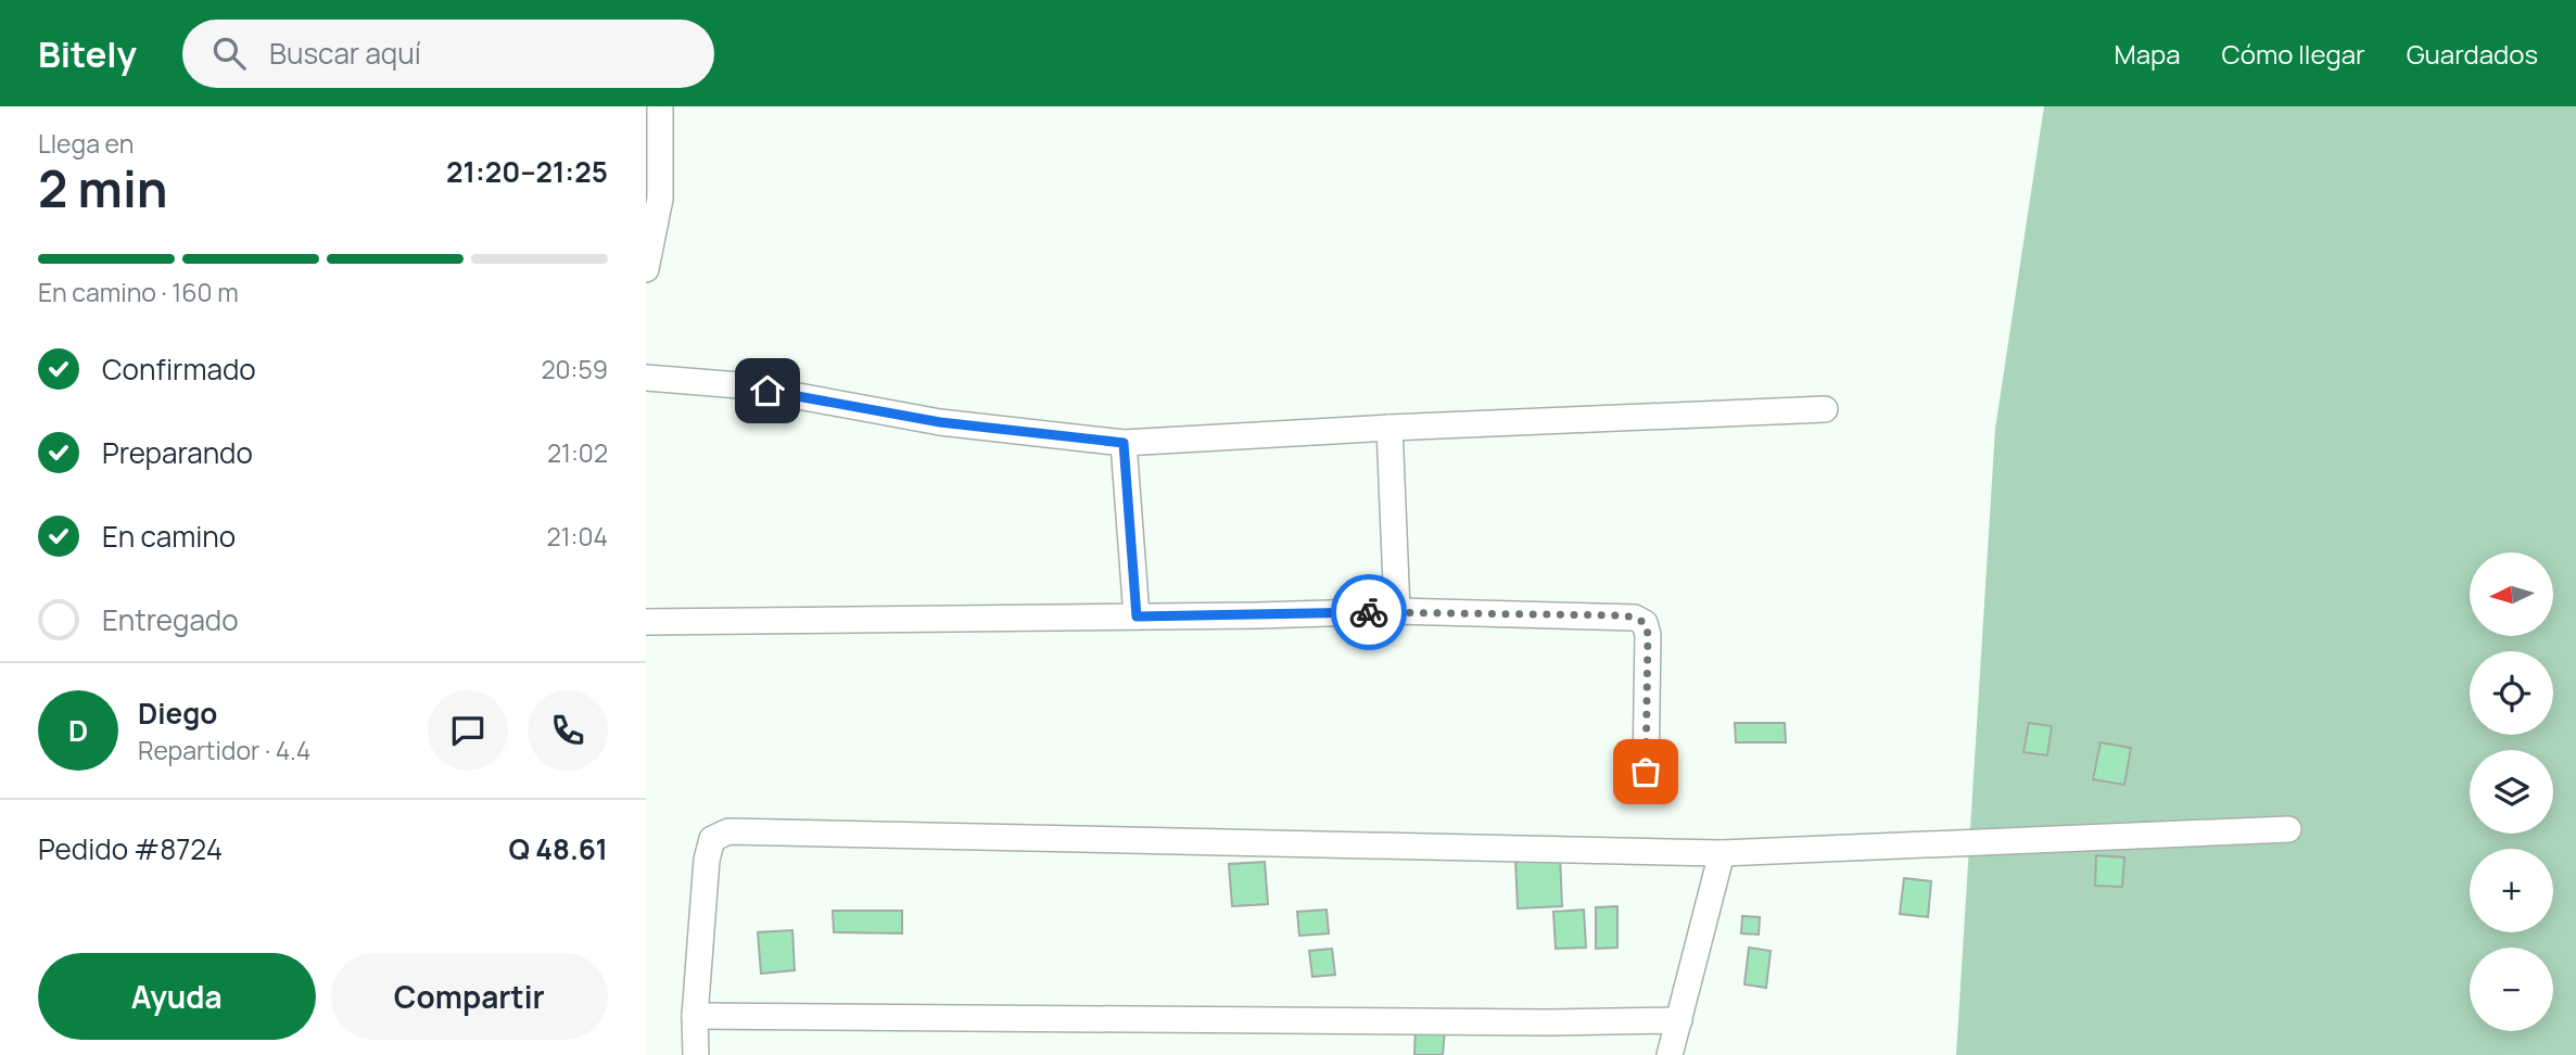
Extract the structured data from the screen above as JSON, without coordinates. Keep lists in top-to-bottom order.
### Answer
{
  "north": "left",
  "page": {
    "header": "Bitely",
    "search": "Buscar aquí",
    "nav": ["Mapa", "Cómo llegar", "Guardados"],
    "heading": ["2 min", "Llega en", "21:20–21:25"],
    "panel": [
      "Diego",
      "Repartidor · 4.4",
      "Pedido #8724",
      "Q 48.61"
    ],
    "bar": "En camino · 160 m",
    "list": [
      ["Confirmado", "20:59"],
      ["Preparando", "21:02"],
      ["En camino", "21:04"],
      "Entregado"
    ],
    "map_buttons": ["+", "−"],
    "round": "D",
    "buttons": ["Ayuda", "Compartir"]
  }
}
